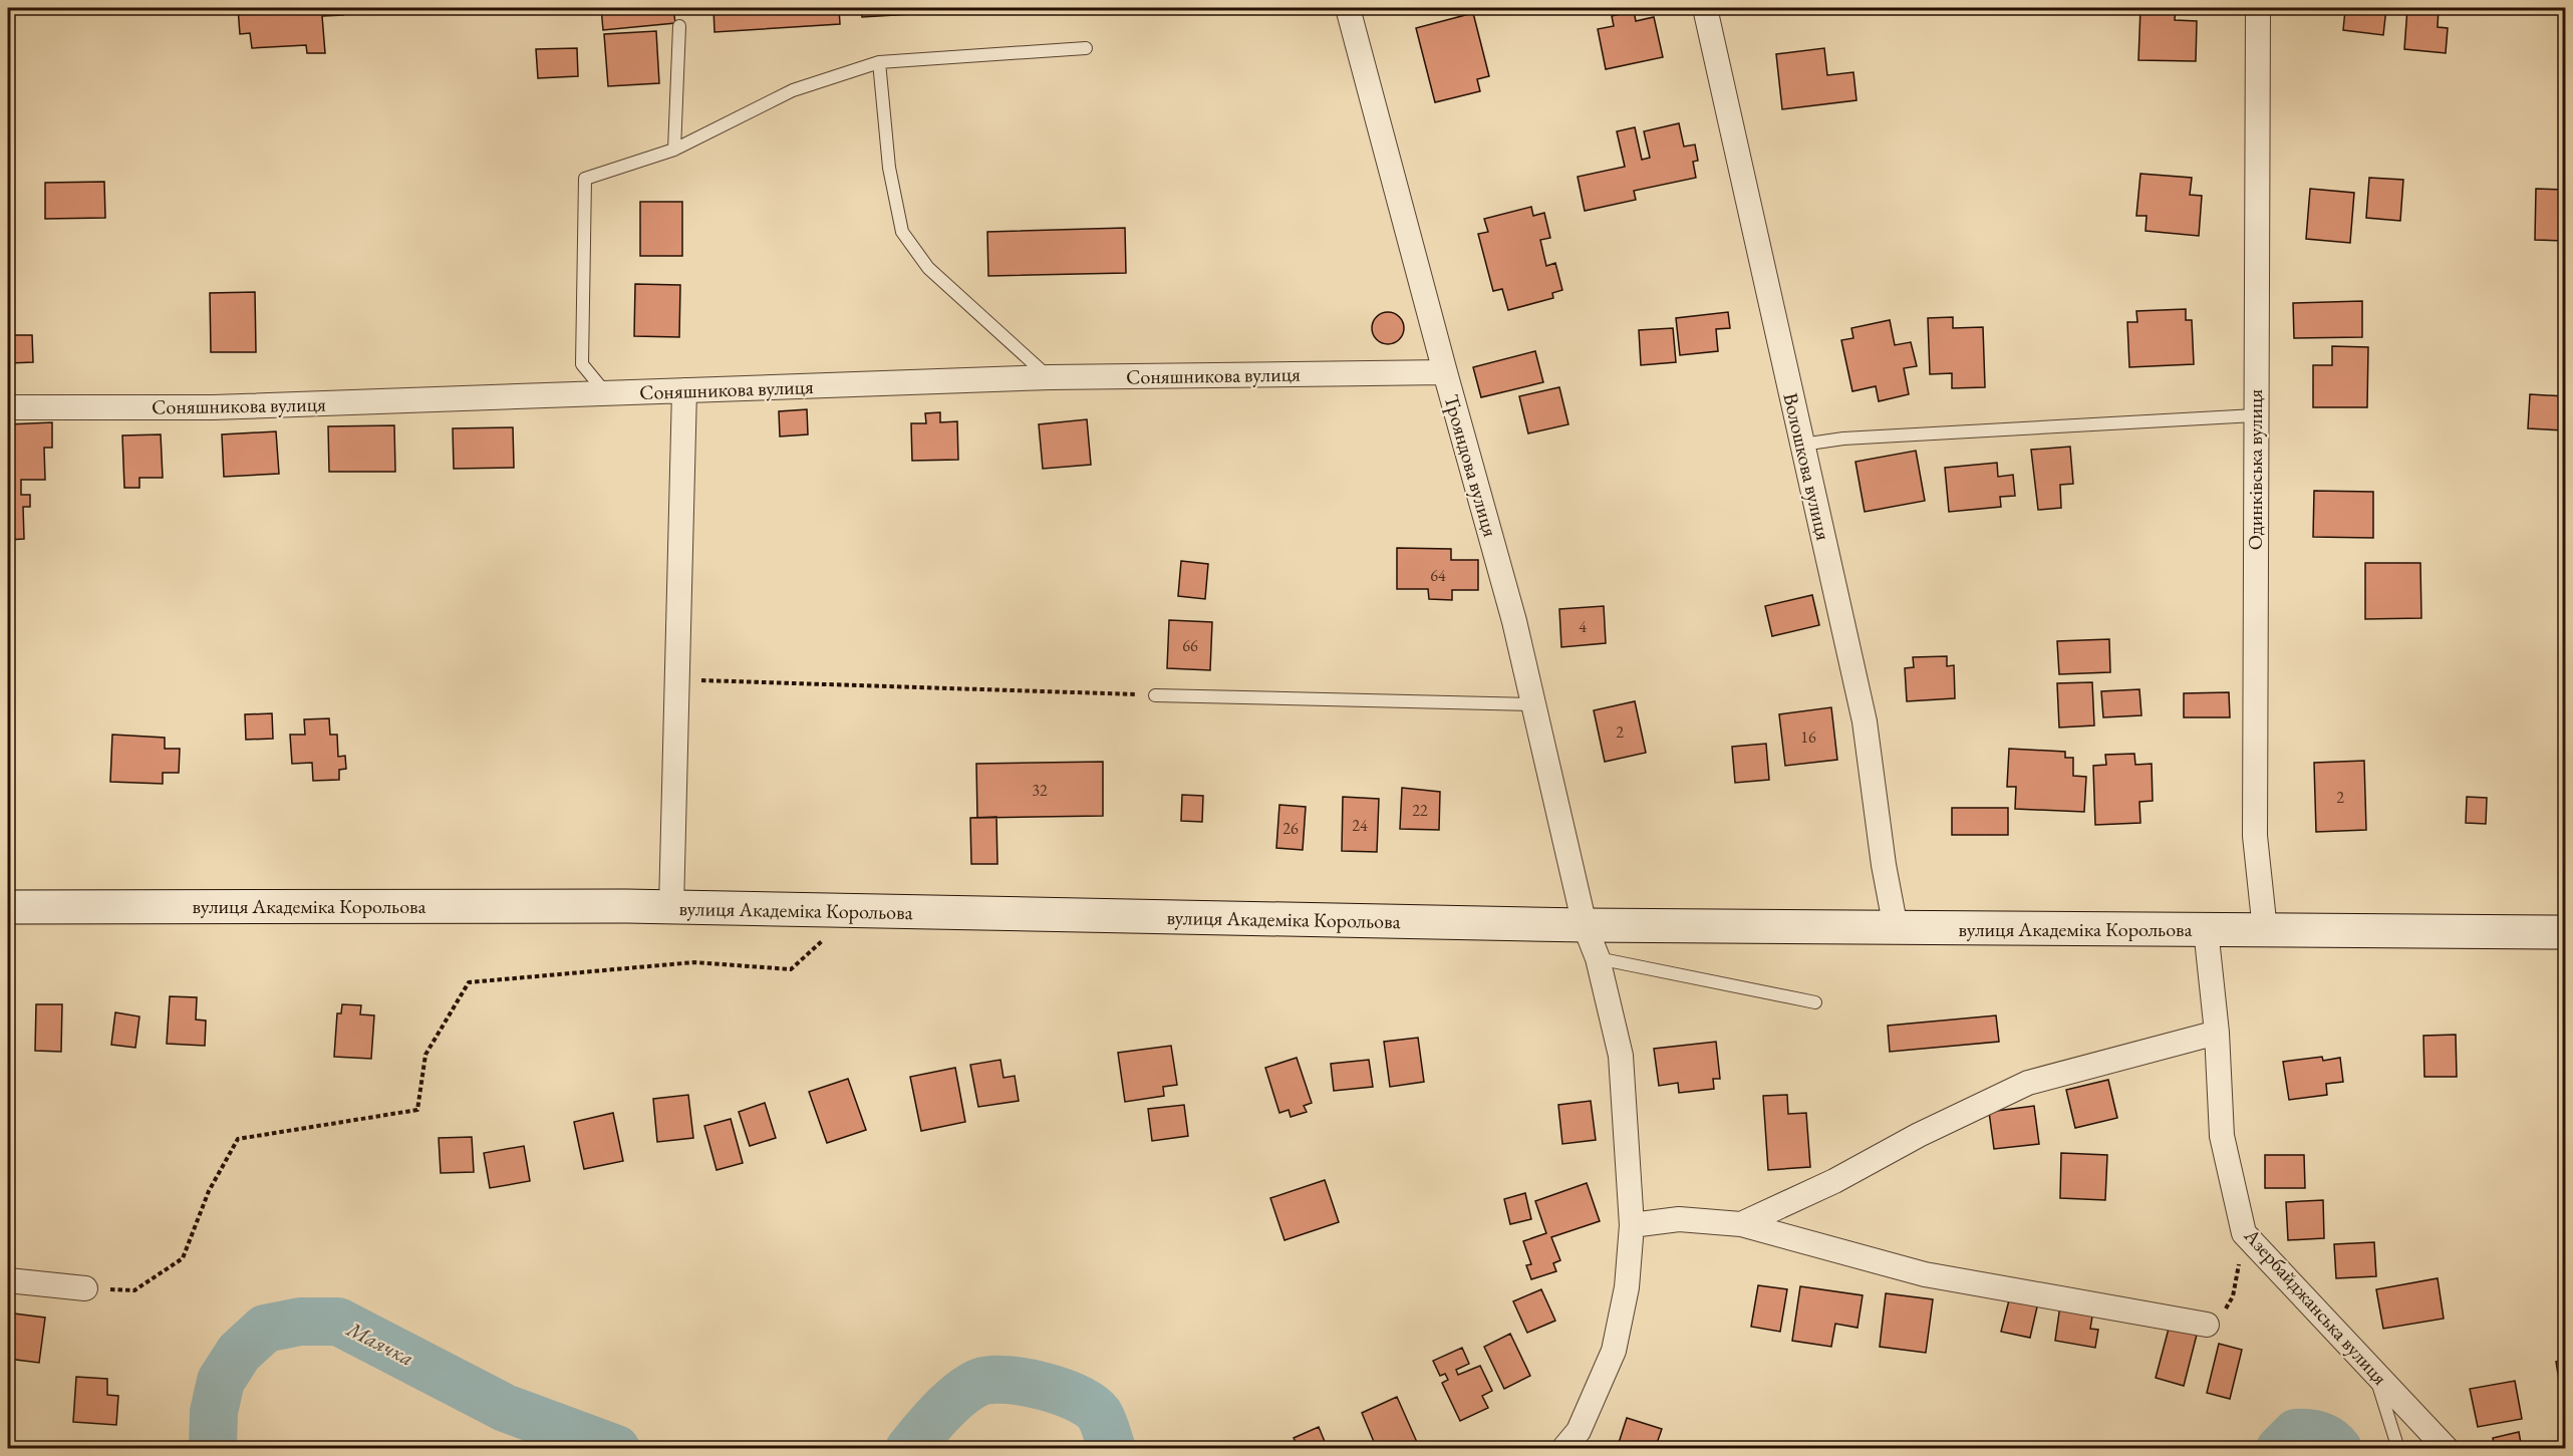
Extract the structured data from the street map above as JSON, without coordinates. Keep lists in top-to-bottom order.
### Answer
{
  "streets": {
    "main road": ["вулиця Академіка Корольова"],
    "street": [
      "Соняшникова вулиця",
      "Трояндова вулиця",
      "Волошкова вулиця",
      "Одинківська вулиця",
      "Азербайджанська вулиця"
    ]
  },
  "crossings": [
    ["Соняшникова вулиця", "Трояндова вулиця"],
    ["Трояндова вулиця", "вулиця Академіка Корольова"],
    ["Волошкова вулиця", "вулиця Академіка Корольова"],
    ["Одинківська вулиця", "вулиця Академіка Корольова"],
    ["вулиця Академіка Корольова", "Азербайджанська вулиця"]
  ],
  "water": ["Маячка"],
  "house_numbers": [
    "64",
    "4",
    "66",
    "2",
    "16",
    "32",
    "2",
    "22",
    "24",
    "26"
  ]
}
